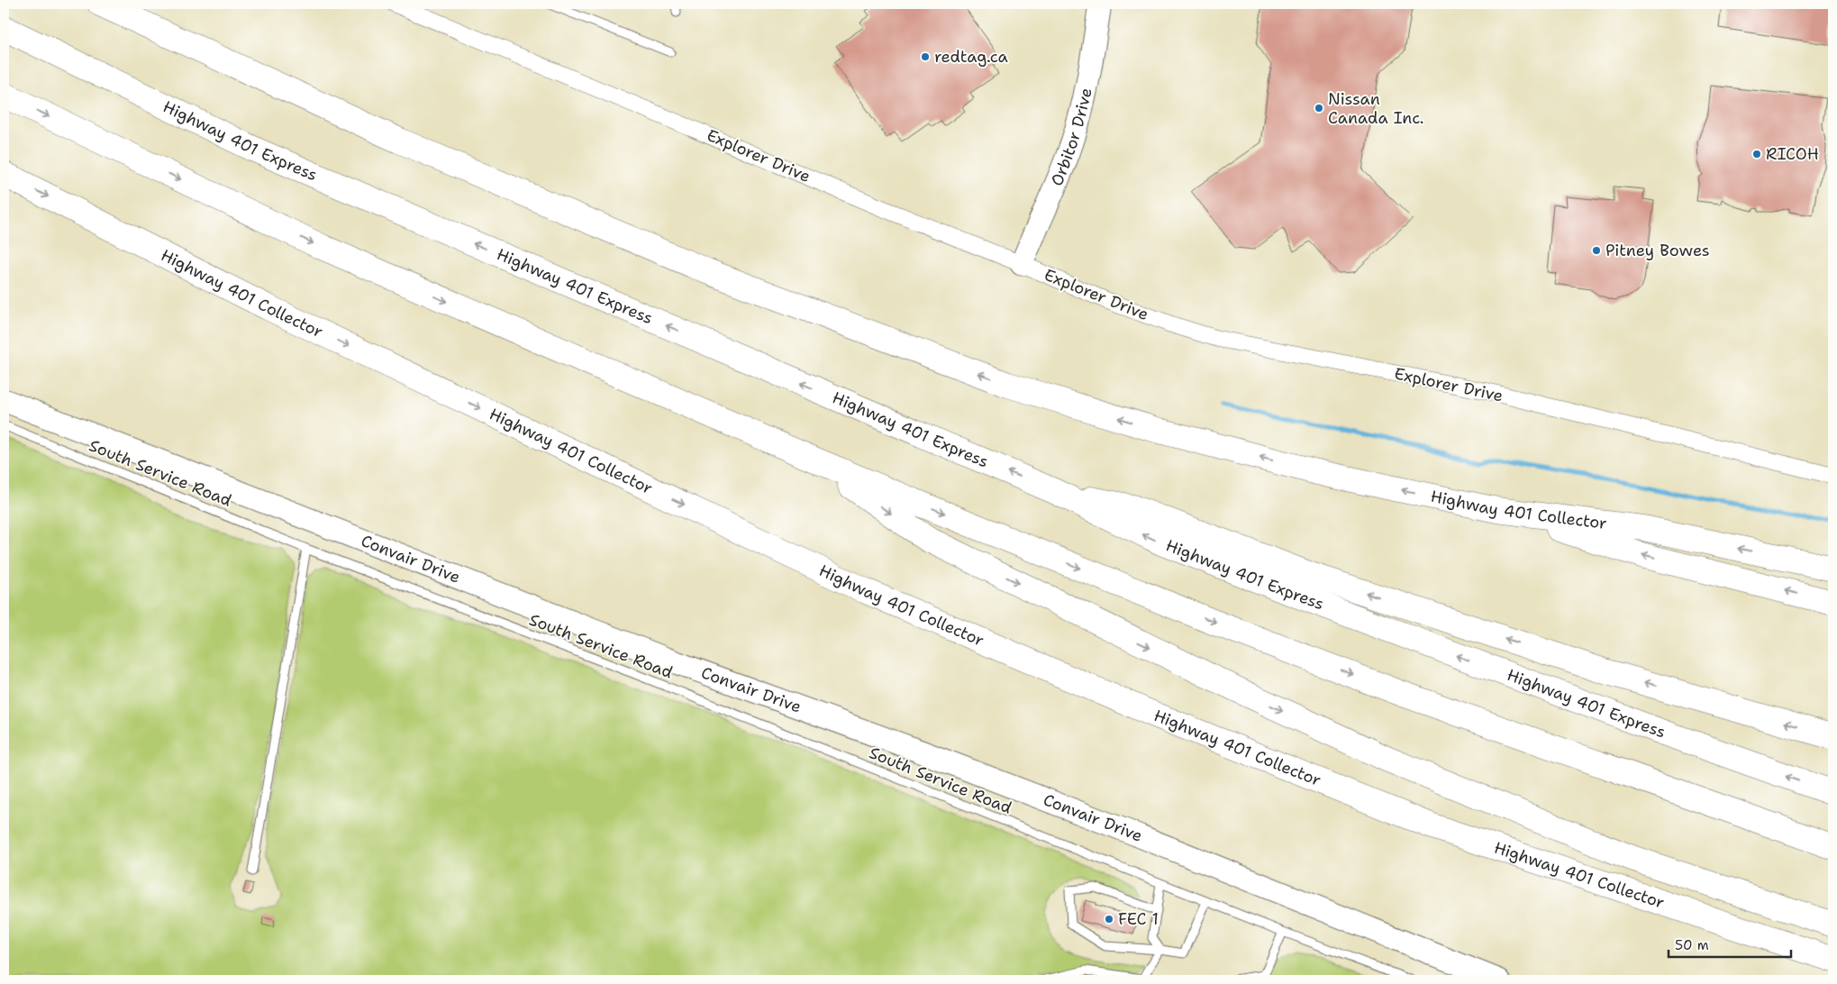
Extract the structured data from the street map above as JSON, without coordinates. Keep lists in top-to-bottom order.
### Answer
{
  "streets": {
    "highway": ["Highway 401 Express", "Highway 401 Collector"],
    "street": ["Orbitor Drive", "Explorer Drive", "Convair Drive"],
    "lane": ["South Service Road"]
  },
  "crossings": [
    ["Orbitor Drive", "Explorer Drive"]
  ],
  "places": [
    "redtag.ca",
    "Nissan Canada Inc.",
    "RICOH",
    "Pitney Bowes",
    "FEC 1"
  ],
  "scale_bar": "50 m"
}
